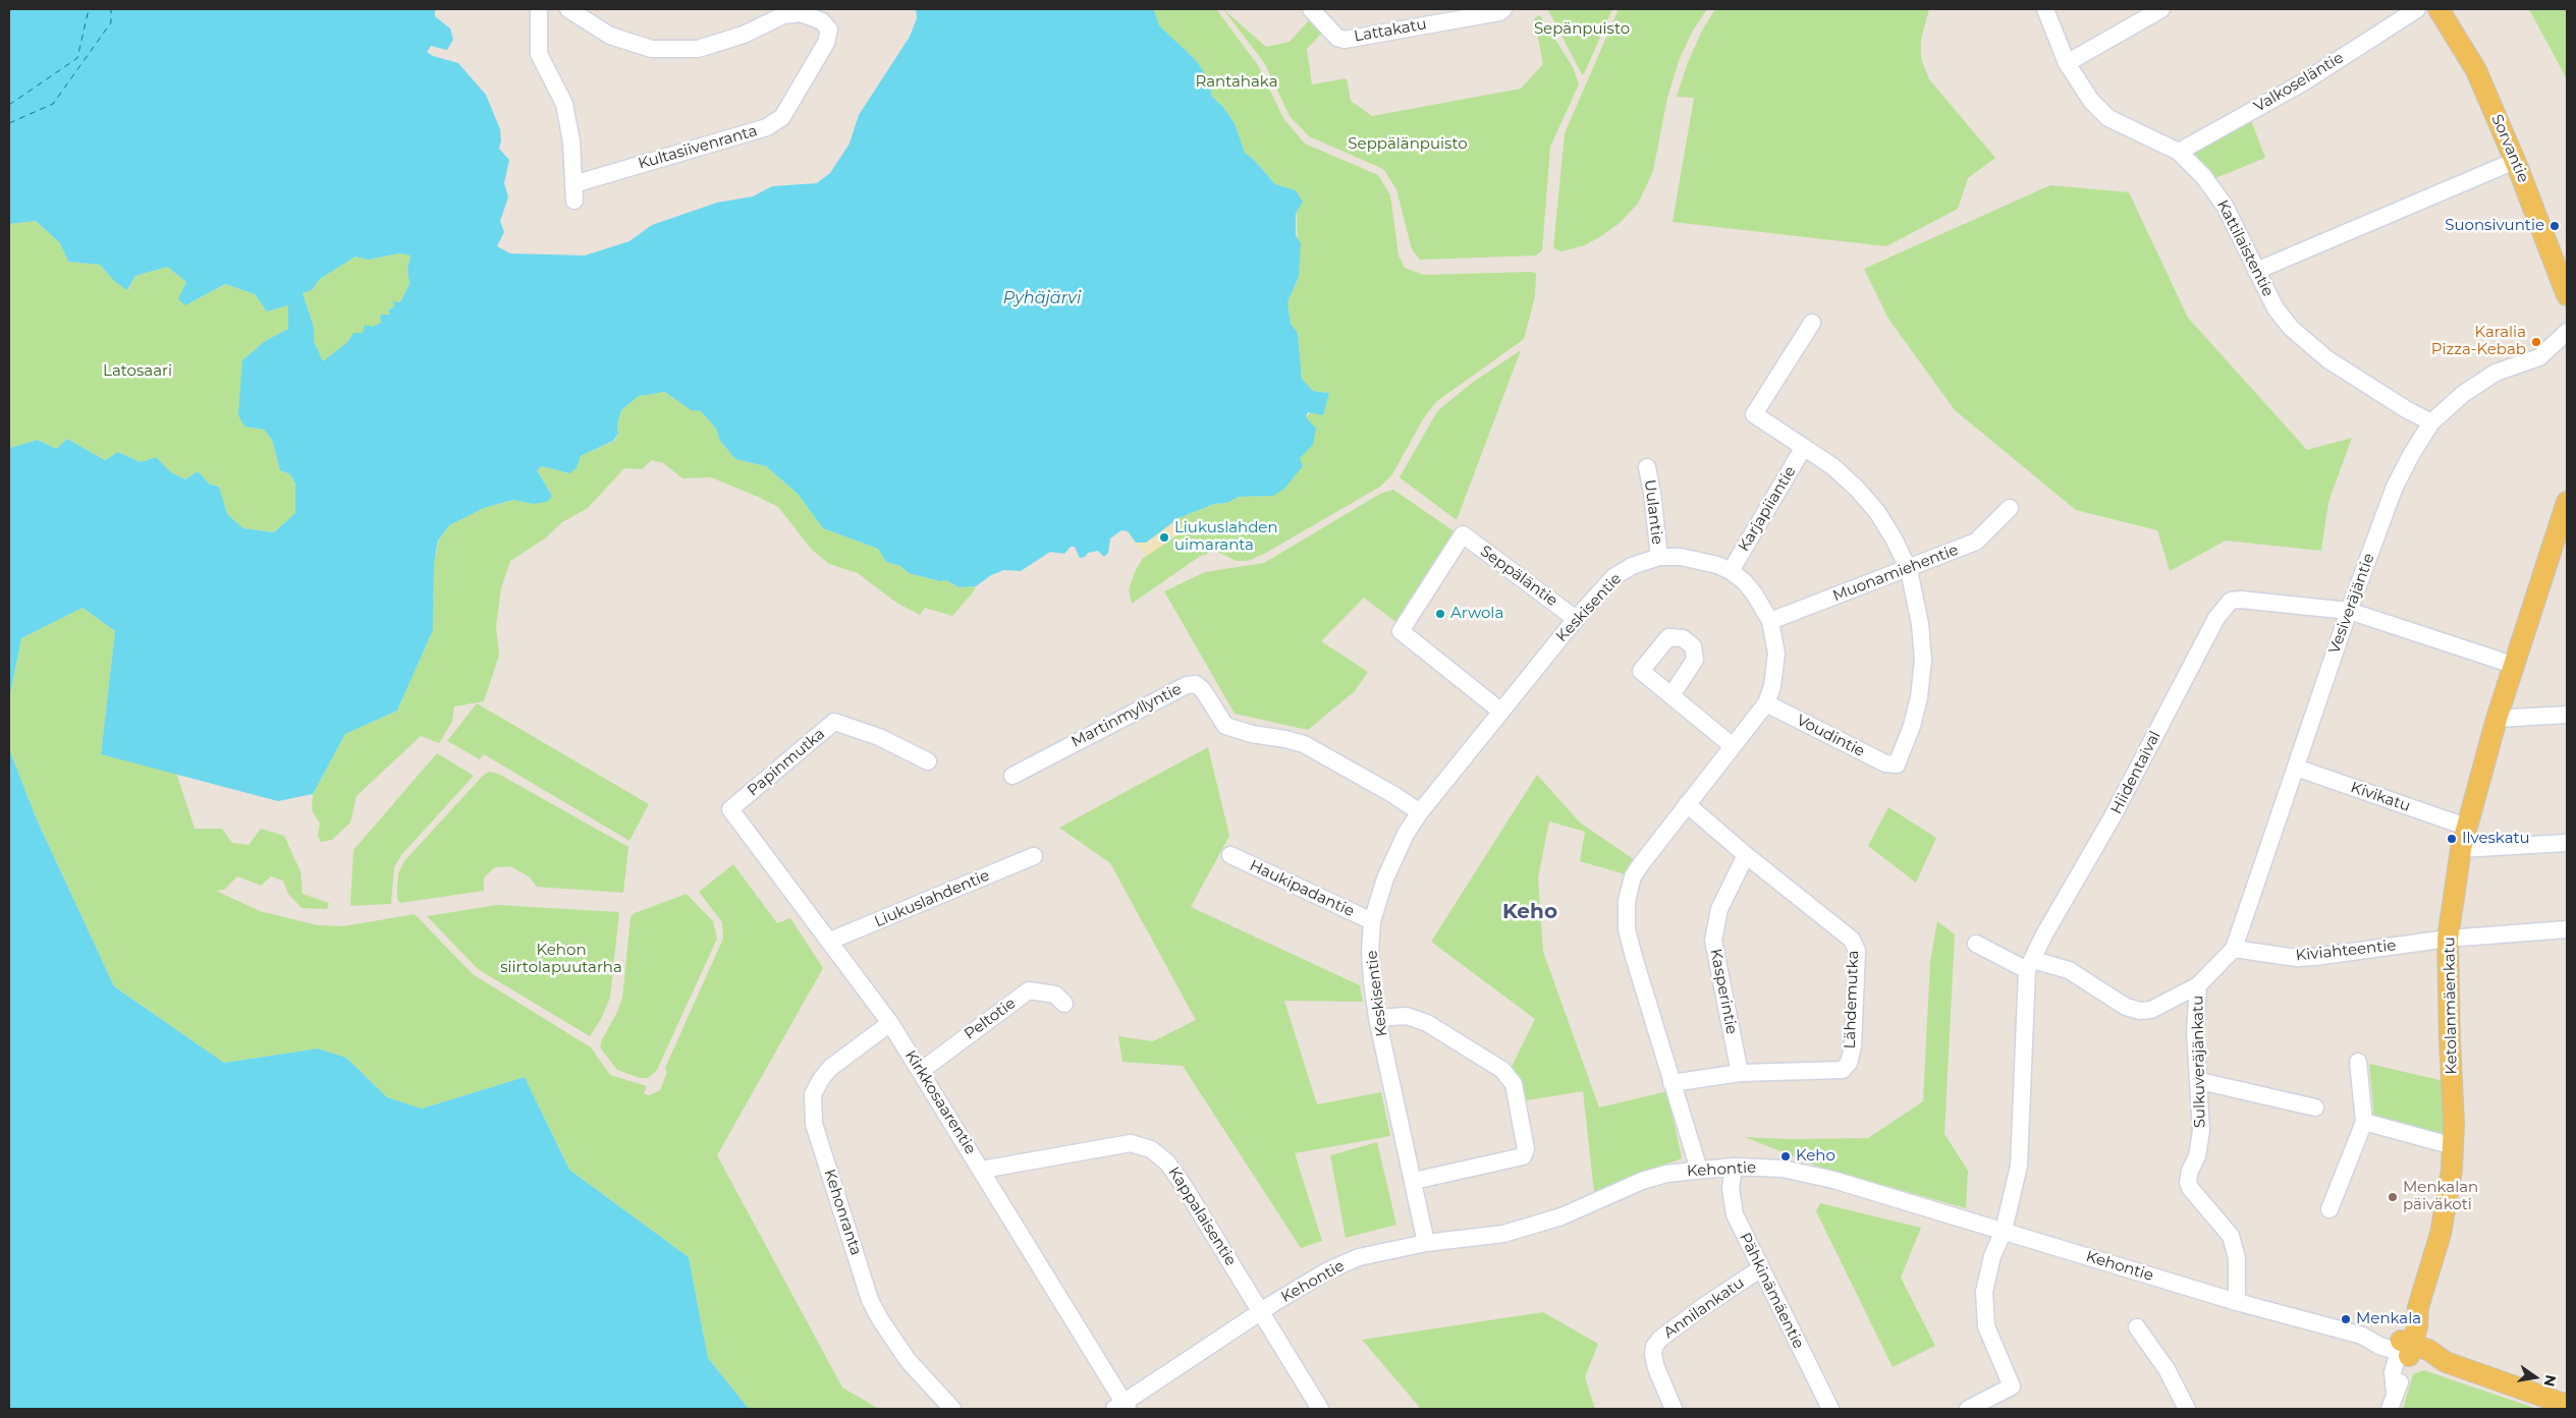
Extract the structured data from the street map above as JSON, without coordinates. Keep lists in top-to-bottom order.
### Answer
{
  "streets": {
    "main road": ["Sorvantie", "Ketolanmäenkatu", "Kehontie"],
    "street": [
      "Lattakatu",
      "Valkoseläntie",
      "Kultasiivenranta",
      "Kattilaistentie",
      "Karjapiiantie",
      "Uulantie",
      "Muonamiehentie",
      "Seppäläntie",
      "Vesiveräjäntie",
      "Keskisentie",
      "Martinmyllyntie",
      "Voudintie",
      "Papinmutka",
      "Hiidentaival",
      "Kivikatu",
      "Haukipadantie",
      "Liukuslahdentie",
      "Kiviahteentie",
      "Kasperintie",
      "Lähdemutka",
      "Peltotie",
      "Sulkuveräjänkatu",
      "Kirkkosaarentie",
      "Kehonranta",
      "Kappalaisentie",
      "Pähkinämäentie",
      "Annilankatu"
    ]
  },
  "crossings": [
    ["Valkoseläntie", "Kattilaistentie"],
    ["Kattilaistentie", "Vesiveräjäntie"],
    ["Karjapiiantie", "Keskisentie"],
    ["Uulantie", "Keskisentie"],
    ["Muonamiehentie", "Keskisentie"],
    ["Muonamiehentie", "Voudintie"],
    ["Seppäläntie", "Keskisentie"],
    ["Vesiveräjäntie", "Hiidentaival"],
    ["Vesiveräjäntie", "Kivikatu"],
    ["Vesiveräjäntie", "Kiviahteentie"],
    ["Keskisentie", "Martinmyllyntie"],
    ["Keskisentie", "Voudintie"],
    ["Keskisentie", "Haukipadantie"],
    ["Keskisentie", "Lähdemutka"],
    ["Keskisentie", "Kehontie"],
    ["Papinmutka", "Kirkkosaarentie"],
    ["Hiidentaival", "Ketolanmäenkatu"],
    ["Hiidentaival", "Kehontie"],
    ["Kivikatu", "Ketolanmäenkatu"],
    ["Liukuslahdentie", "Kirkkosaarentie"],
    ["Kiviahteentie", "Ketolanmäenkatu"],
    ["Kasperintie", "Lähdemutka"],
    ["Ketolanmäenkatu", "Kehontie"],
    ["Peltotie", "Kirkkosaarentie"],
    ["Sulkuveräjänkatu", "Kehontie"],
    ["Kirkkosaarentie", "Kehontie"],
    ["Kirkkosaarentie", "Kehonranta"],
    ["Kirkkosaarentie", "Kappalaisentie"],
    ["Kehontie", "Kappalaisentie"],
    ["Kehontie", "Pähkinämäentie"],
    ["Pähkinämäentie", "Annilankatu"]
  ],
  "districts": ["Keho"],
  "water": ["Pyhäjärvi"],
  "parks": [
    "Sepänpuisto",
    "Rantahaka",
    "Seppälänpuisto",
    "Latosaari",
    "Kehon siirtolapuutarha"
  ],
  "places": [
    "Suonsivuntie",
    "Karalia Pizza-Kebab",
    "Liukuslahden uimaranta",
    "Arwola",
    "Ilveskatu",
    "Keho",
    "Menkalan päiväkoti",
    "Menkala"
  ],
  "north": "right"
}
